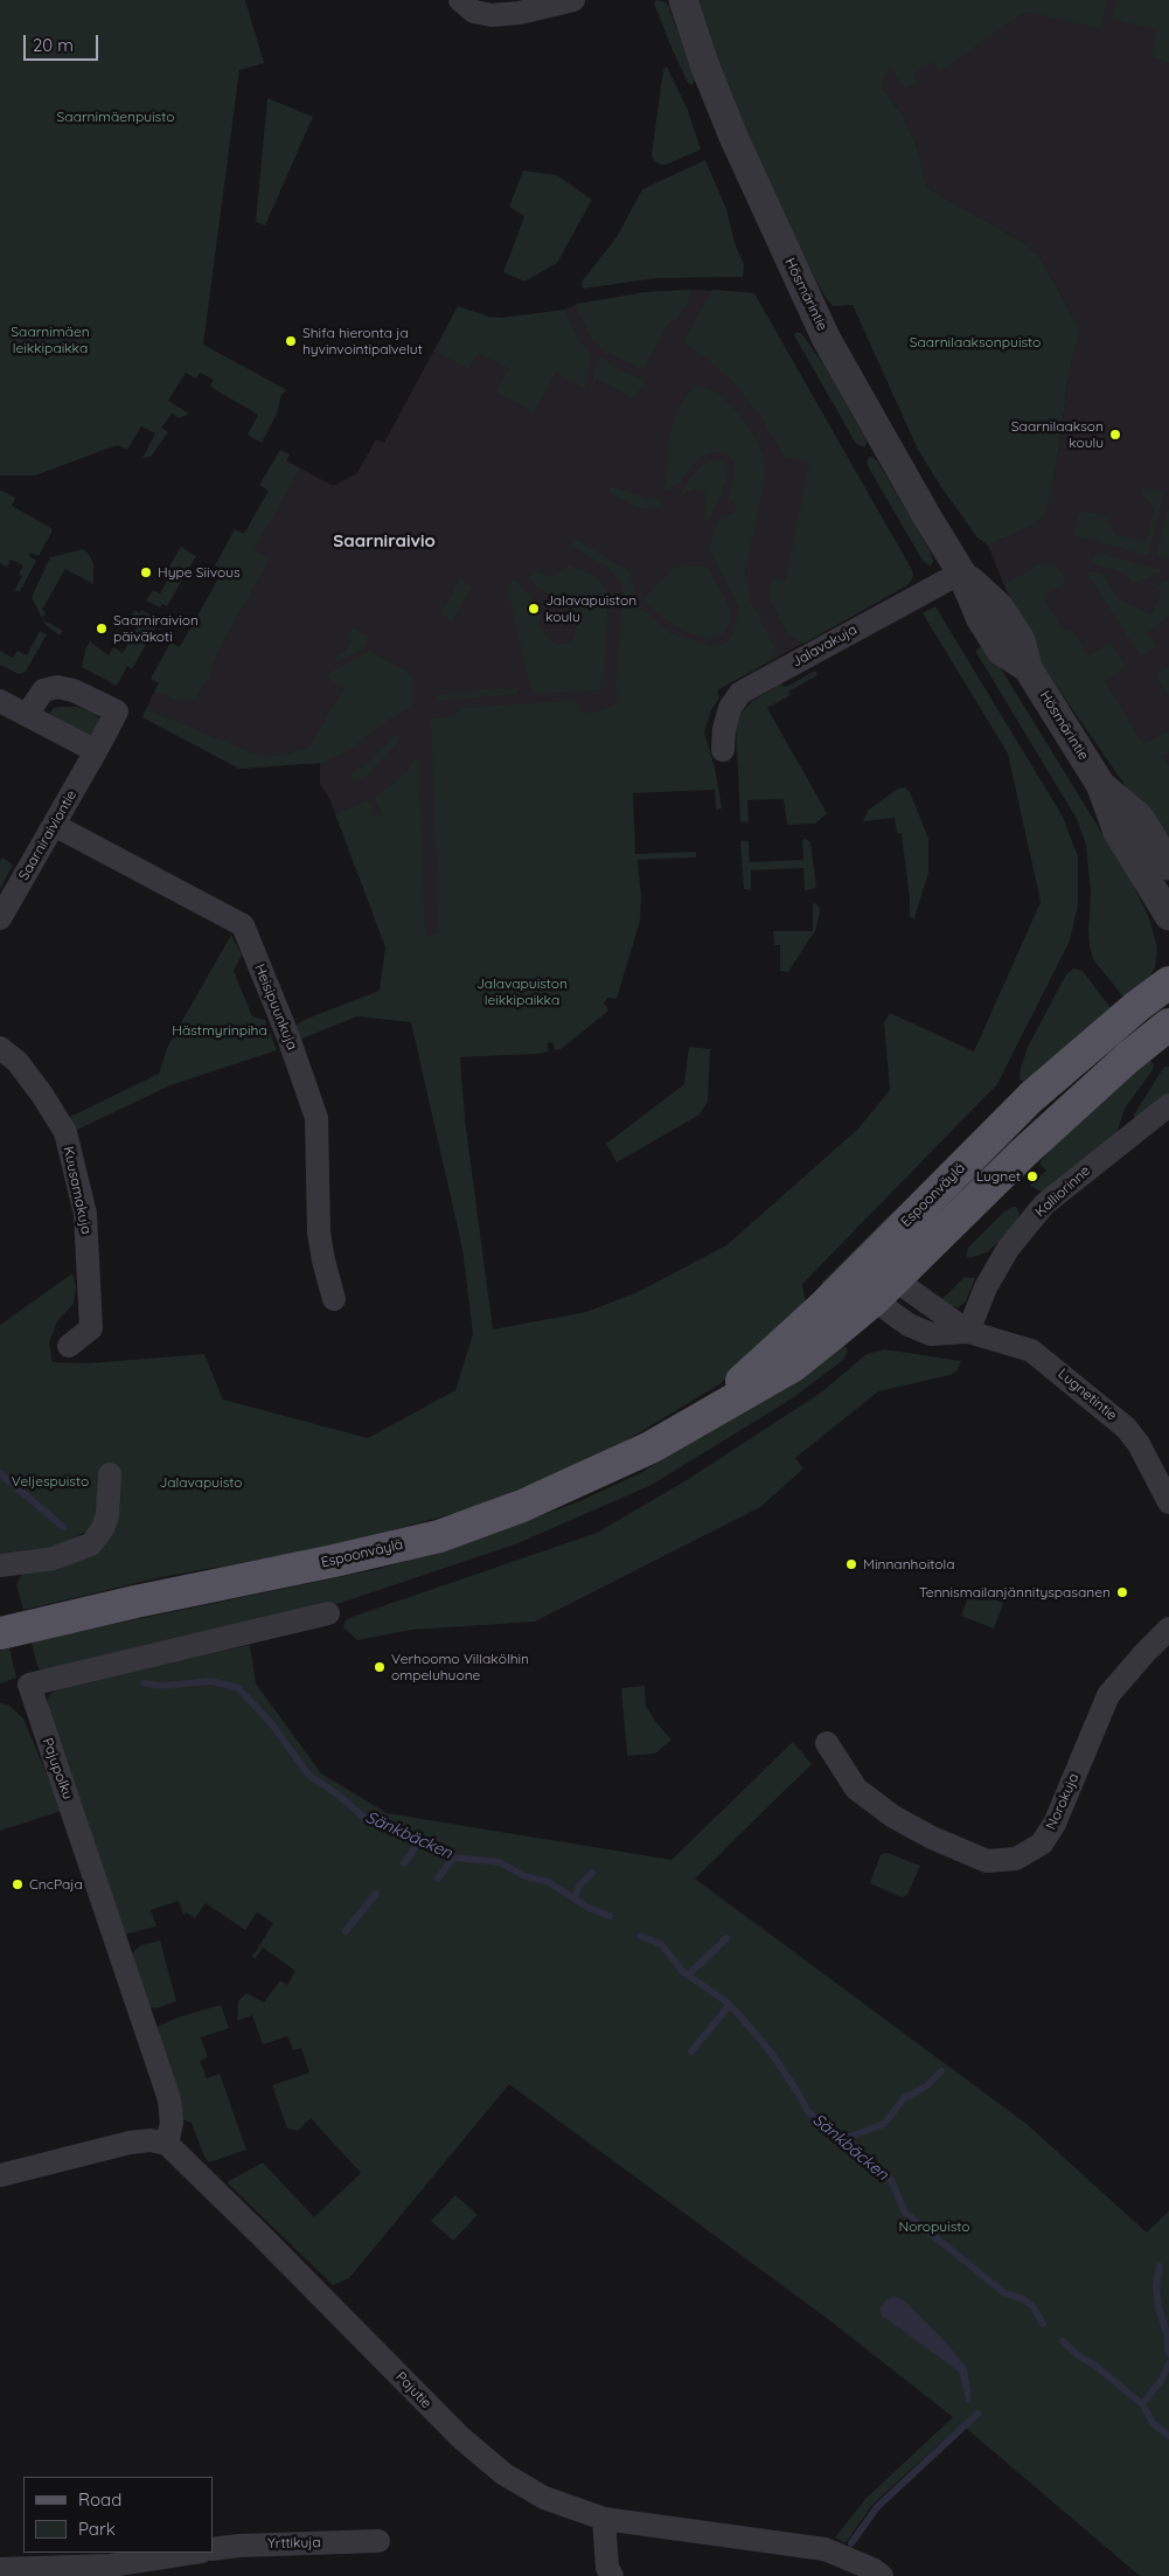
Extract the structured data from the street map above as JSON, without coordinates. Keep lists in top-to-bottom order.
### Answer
{
  "streets": {
    "main road": ["Espoonväylä"],
    "street": [
      "Hösmärintie",
      "Jalavakuja",
      "Saarniraiviontie",
      "Heisipuunkuja",
      "Kuusamakuja",
      "Kalliorinne",
      "Lugnetintie",
      "Pajupolku",
      "Norokuja",
      "Pajutie",
      "Yrttikuja"
    ]
  },
  "crossings": [
    ["Hösmärintie", "Jalavakuja"],
    ["Saarniraiviontie", "Heisipuunkuja"],
    ["Kalliorinne", "Lugnetintie"],
    ["Espoonväylä", "Lugnetintie"],
    ["Pajupolku", "Pajutie"]
  ],
  "districts": ["Saarniraivio"],
  "water": ["Sänkbäcken"],
  "parks": [
    "Saarnimäenpuisto",
    "Saarnimäen leikkipaikka",
    "Saarnilaaksonpuisto",
    "Jalavapuiston leikkipaikka",
    "Hästmyrinpiha",
    "Veljespuisto",
    "Jalavapuisto",
    "Noropuisto"
  ],
  "places": [
    "Shifa hieronta ja hyvinvointipalvelut",
    "Saarnilaakson koulu",
    "Hype Siivous",
    "Jalavapuiston koulu",
    "Saarniraivion päiväkoti",
    "Lugnet",
    "Minnanhoitola",
    "Tennismailanjännityspasanen",
    "Verhoomo Villakölhin ompeluhuone",
    "CncPaja"
  ],
  "legend": ["Road", "Park"],
  "scale_bar": "20 m"
}
